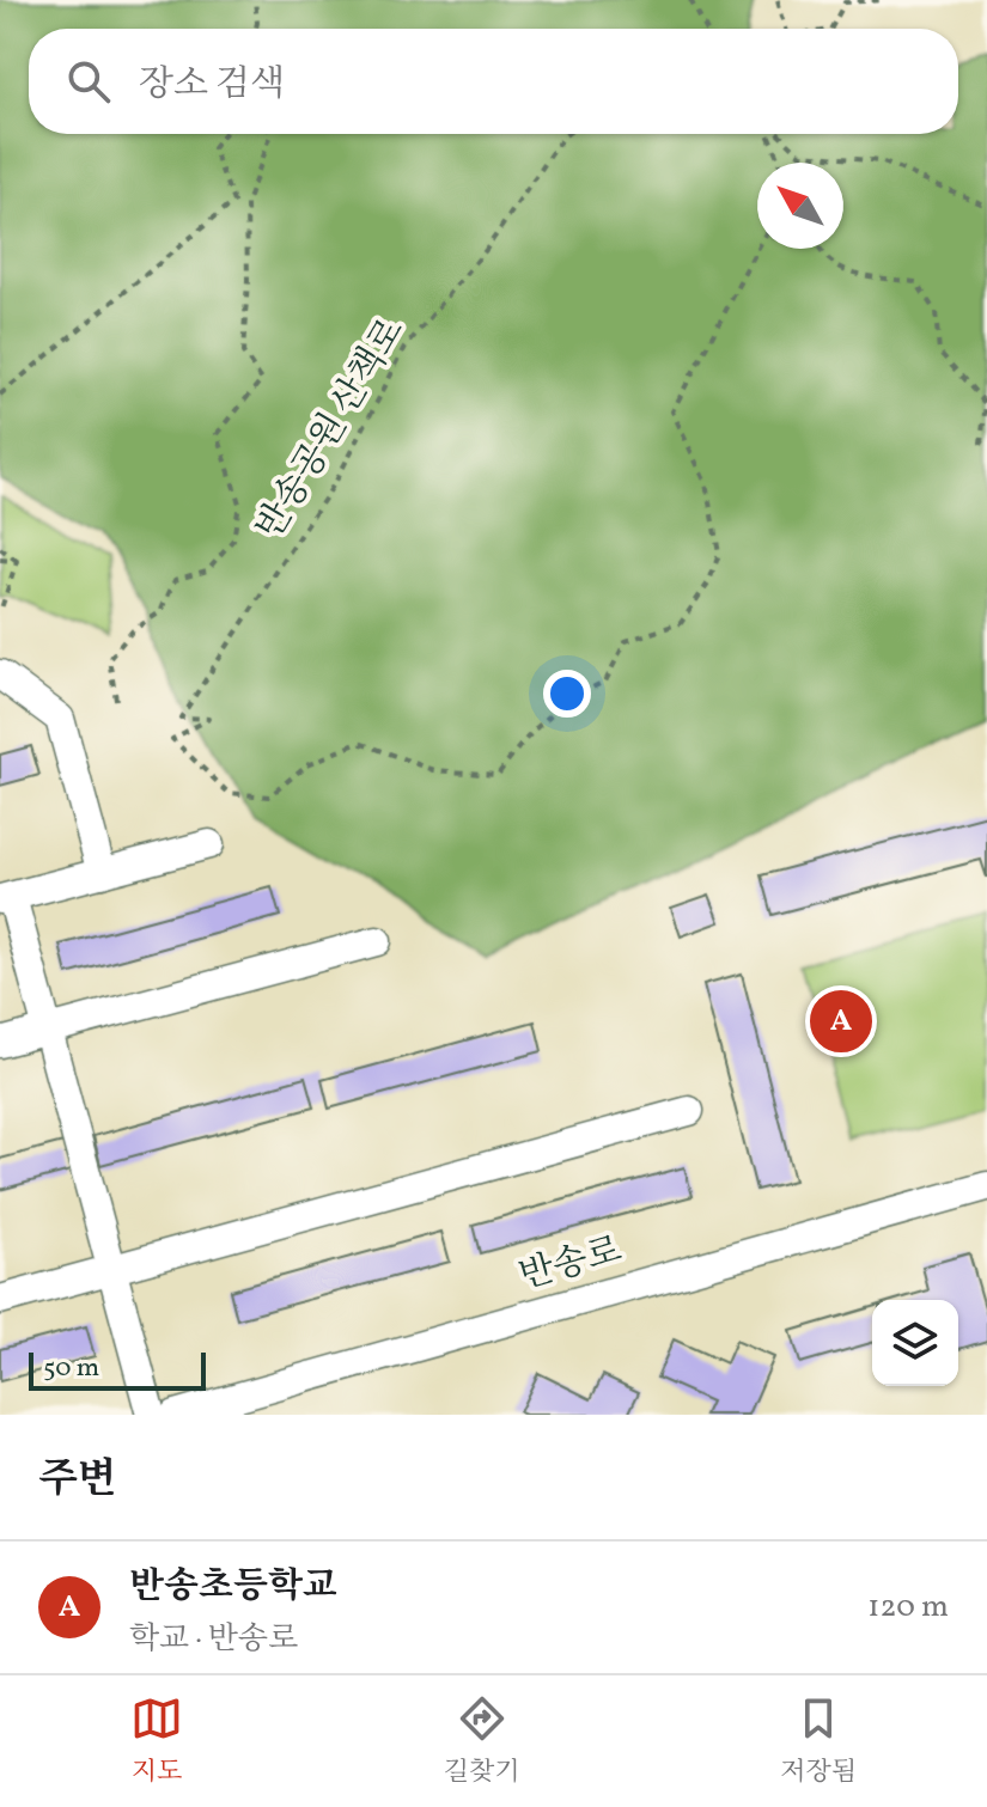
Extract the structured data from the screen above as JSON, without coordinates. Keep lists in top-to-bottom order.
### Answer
{
  "streets": {
    "street": ["반송로"],
    "path": ["반송공원 산책로"]
  },
  "scale_bar": "50 m",
  "north": "top left",
  "page": {
    "search": "장소 검색",
    "pins": "A",
    "scale": "50 m",
    "heading": "주변",
    "list": [
      {
        "mark": "A",
        "name": "반송초등학교",
        "note": "학교 · 반송로",
        "value": "120 m"
      }
    ],
    "nav": ["지도", "길찾기", "저장됨"]
  }
}
